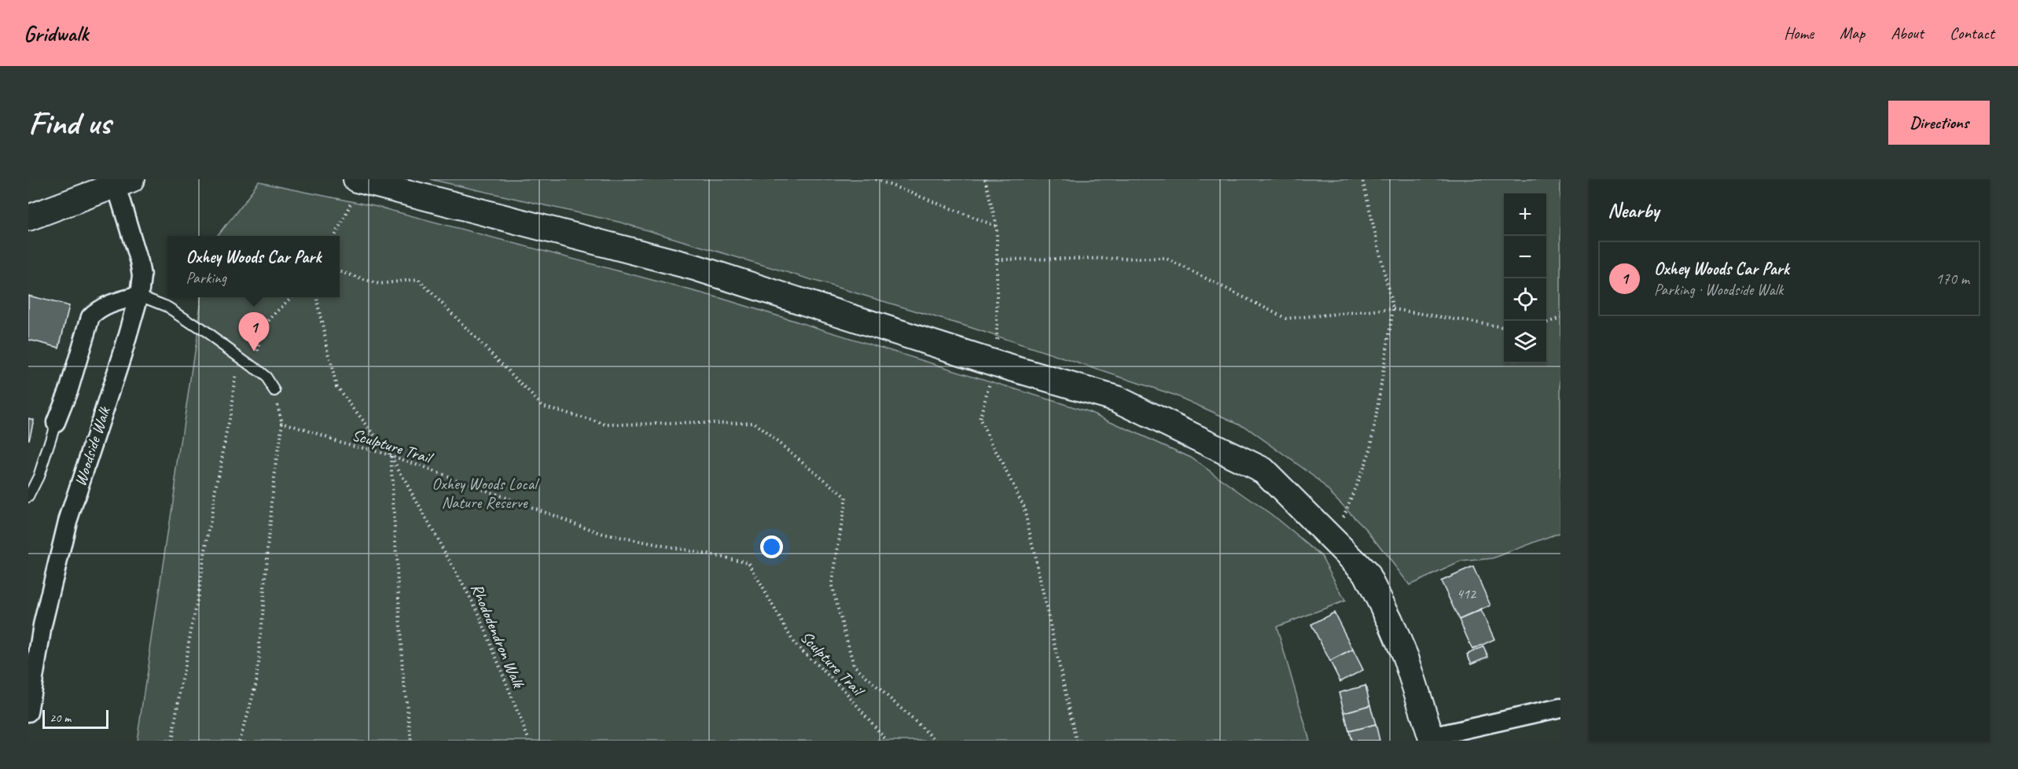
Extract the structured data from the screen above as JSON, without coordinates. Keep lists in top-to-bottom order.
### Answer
{
  "streets": {
    "street": ["Woodside Walk"],
    "path": ["Sculpture Trail", "Rhododendron Walk"]
  },
  "crossings": [
    ["Sculpture Trail", "Rhododendron Walk"]
  ],
  "parks": ["Oxhey Woods Local Nature Reserve"],
  "house_numbers": ["412"],
  "scale_bar": "20 m",
  "page": {
    "header": "Gridwalk",
    "nav": [
      "Home",
      "Map",
      "About",
      "Contact"
    ],
    "buttons": "Directions",
    "title": "Find us",
    "heading": "Nearby",
    "map_buttons": ["+", "−"],
    "popup": ["Oxhey Woods Car Park", "Parking"],
    "list": [
      {
        "mark": "1",
        "name": "Oxhey Woods Car Park",
        "note": "Parking · Woodside Walk",
        "value": "170 m"
      }
    ],
    "pins": "1",
    "scale": "20 m"
  }
}
